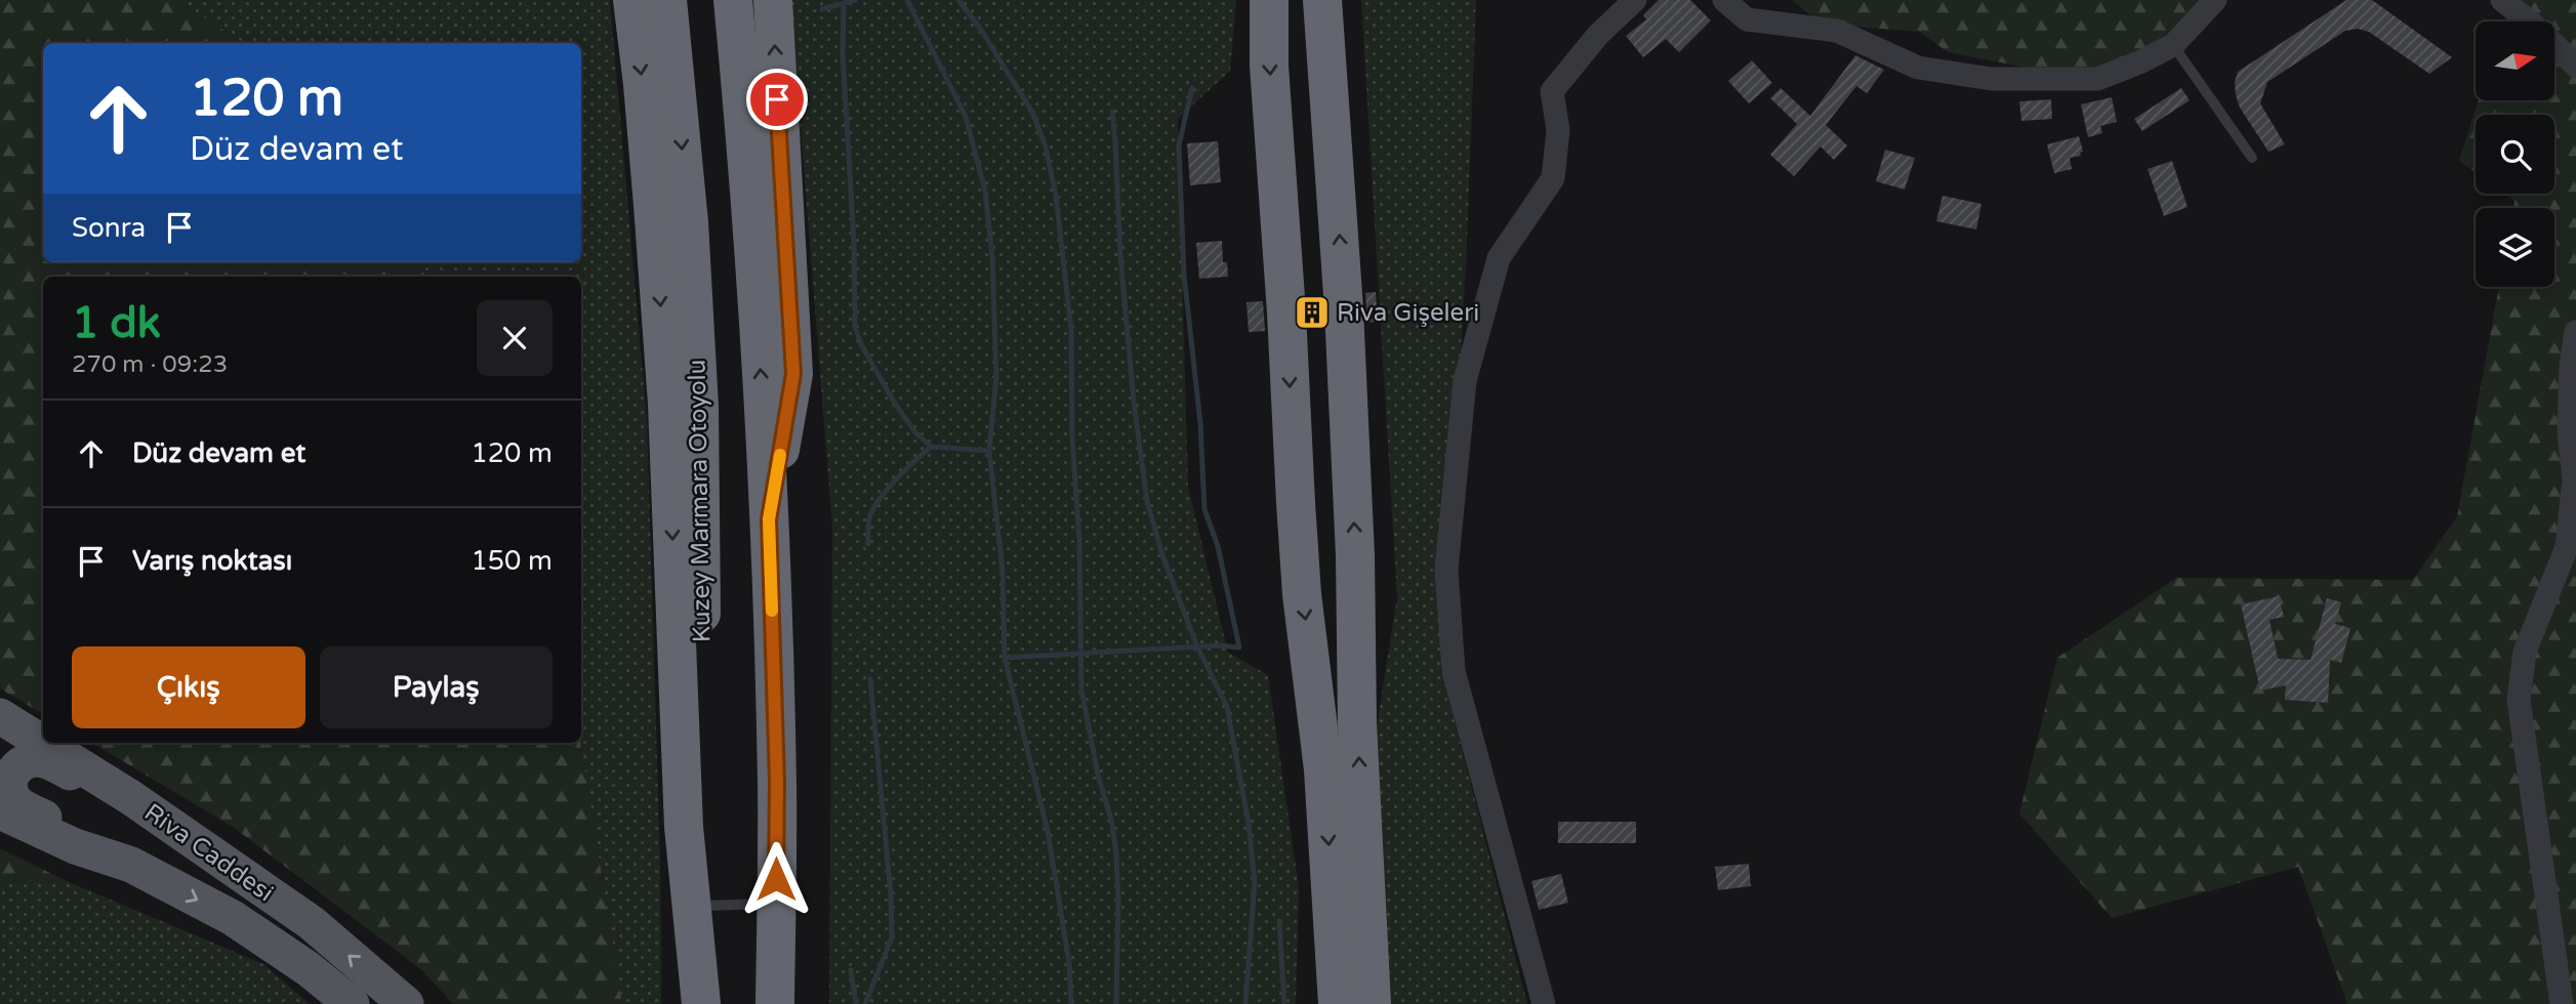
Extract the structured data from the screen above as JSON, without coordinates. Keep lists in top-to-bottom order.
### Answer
{
  "streets": {
    "highway": ["Kuzey Marmara Otoyolu"],
    "main road": ["Riva Caddesi"]
  },
  "places": {
    "building": ["Riva Gişeleri"]
  },
  "north": "right",
  "page": {
    "turn": ["120 m", "Düz devam et"],
    "then": "Sonra",
    "heading": ["1 dk", "270 m · 09:23"],
    "list": [
      {
        "name": "Düz devam et",
        "value": "120 m"
      },
      {
        "name": "Varış noktası",
        "value": "150 m"
      }
    ],
    "buttons": ["Çıkış", "Paylaş"]
  }
}
